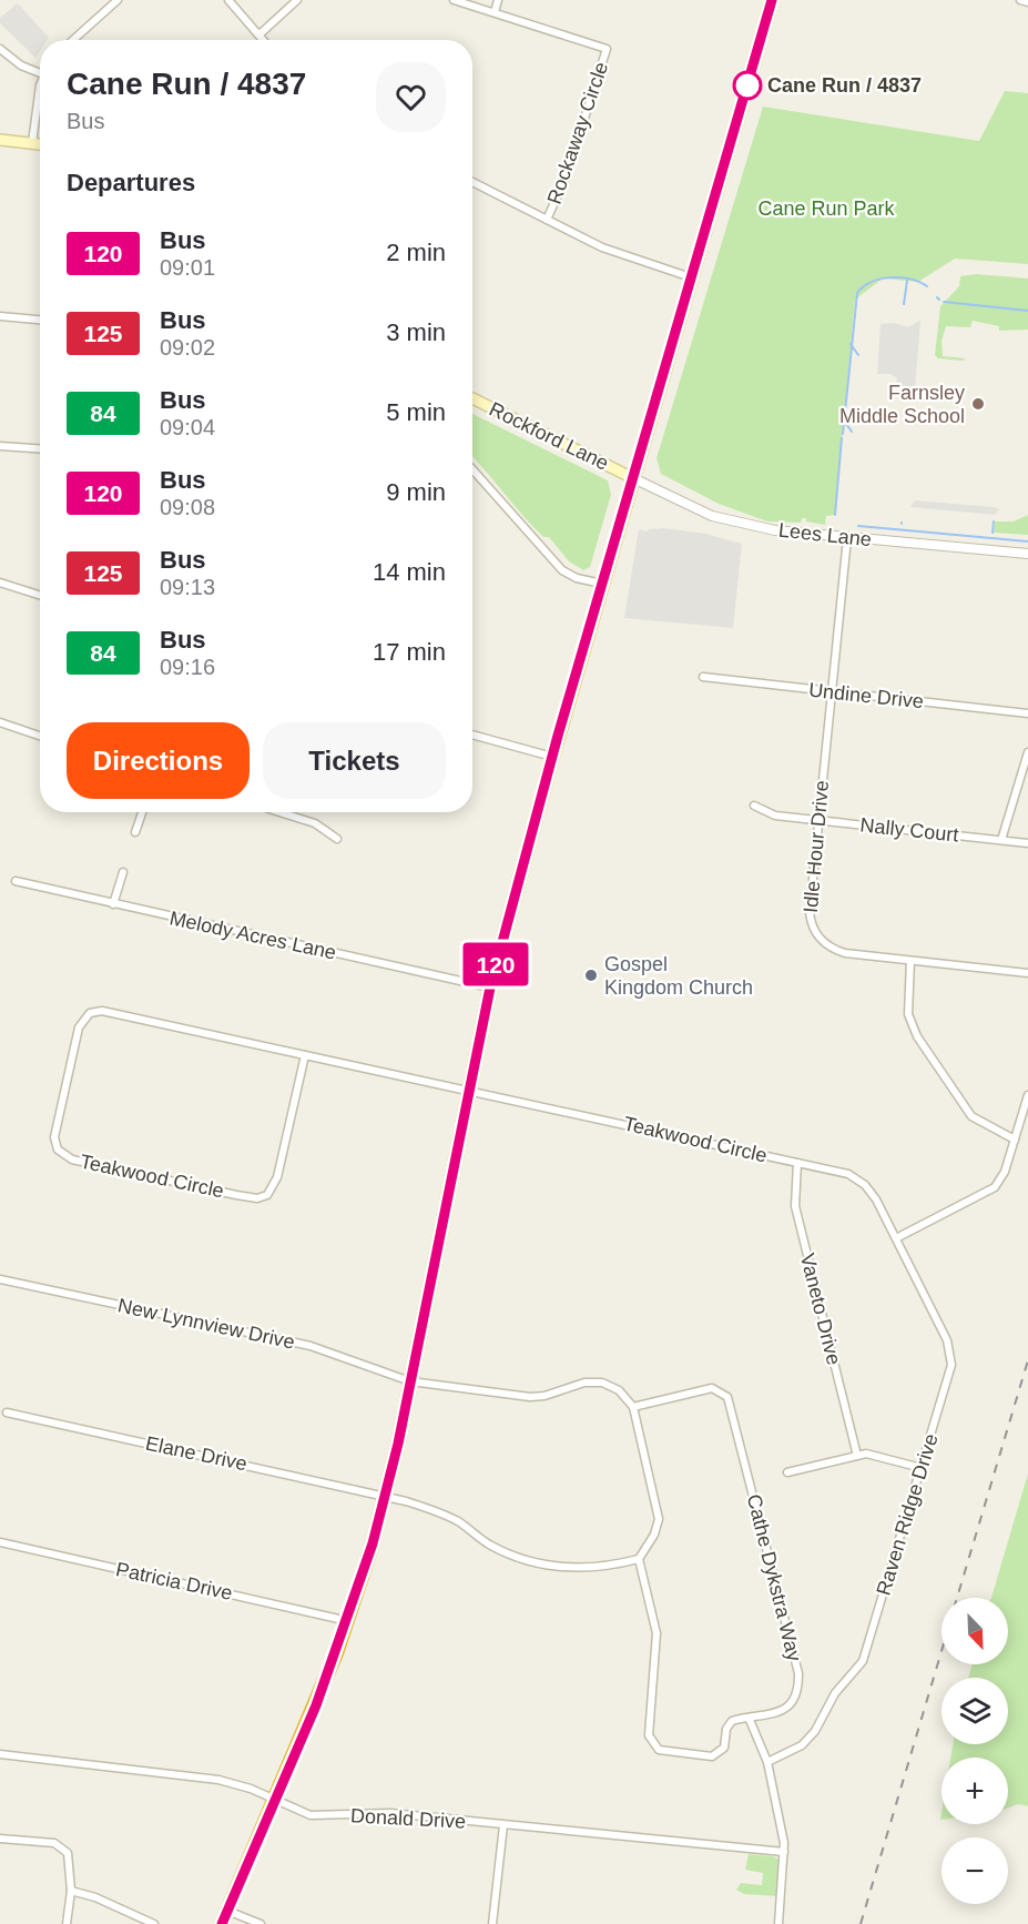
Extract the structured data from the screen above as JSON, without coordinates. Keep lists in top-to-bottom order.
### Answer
{
  "streets": {
    "main road": ["Rockford Lane"],
    "street": [
      "Rockaway Circle",
      "Lees Lane",
      "Undine Drive",
      "Nally Court",
      "Idle Hour Drive",
      "Melody Acres Lane",
      "Teakwood Circle",
      "Vaneto Drive",
      "New Lynnview Drive",
      "Elane Drive",
      "Raven Ridge Drive",
      "Cathe Dykstra Way",
      "Patricia Drive",
      "Donald Drive"
    ]
  },
  "crossings": [
    ["Rockford Lane", "Lees Lane"],
    ["Lees Lane", "Idle Hour Drive"],
    ["Undine Drive", "Idle Hour Drive"],
    ["Nally Court", "Idle Hour Drive"],
    ["Teakwood Circle", "Vaneto Drive"],
    ["Teakwood Circle", "Raven Ridge Drive"],
    ["New Lynnview Drive", "Cathe Dykstra Way"]
  ],
  "parks": ["Cane Run Park"],
  "places": ["Cane Run / 4837", "Farnsley Middle School", "Gospel Kingdom Church"],
  "lines": ["bus line 120"],
  "north": "bottom right",
  "page": {
    "on_map": "120",
    "heading": [
      ["Cane Run / 4837", "Bus"],
      "Departures"
    ],
    "list": [
      {
        "mark": "120",
        "name": "Bus",
        "note": "09:01",
        "value": "2 min"
      },
      {
        "mark": "125",
        "name": "Bus",
        "note": "09:02",
        "value": "3 min"
      },
      {
        "mark": "84",
        "name": "Bus",
        "note": "09:04",
        "value": "5 min"
      },
      {
        "mark": "120",
        "name": "Bus",
        "note": "09:08",
        "value": "9 min"
      },
      {
        "mark": "125",
        "name": "Bus",
        "note": "09:13",
        "value": "14 min"
      },
      {
        "mark": "84",
        "name": "Bus",
        "note": "09:16",
        "value": "17 min"
      }
    ],
    "buttons": ["Directions", "Tickets"],
    "map_buttons": ["+", "−"]
  }
}
